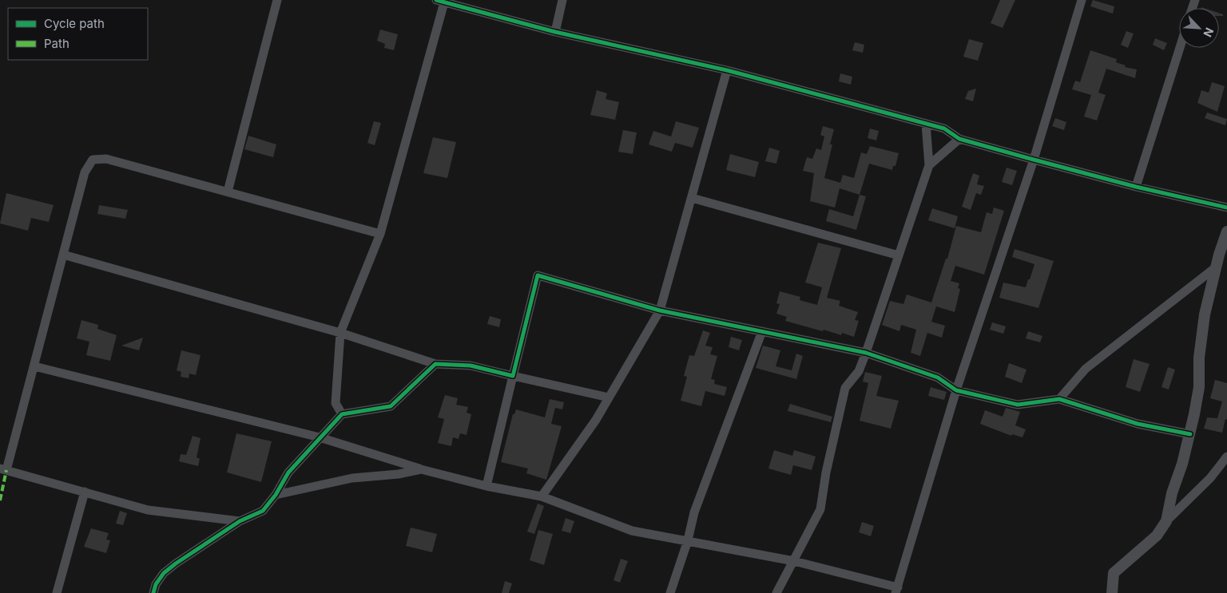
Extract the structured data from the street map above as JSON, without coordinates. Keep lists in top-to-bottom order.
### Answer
{
  "legend": ["Cycle path", "Path"],
  "north": "bottom right"
}
